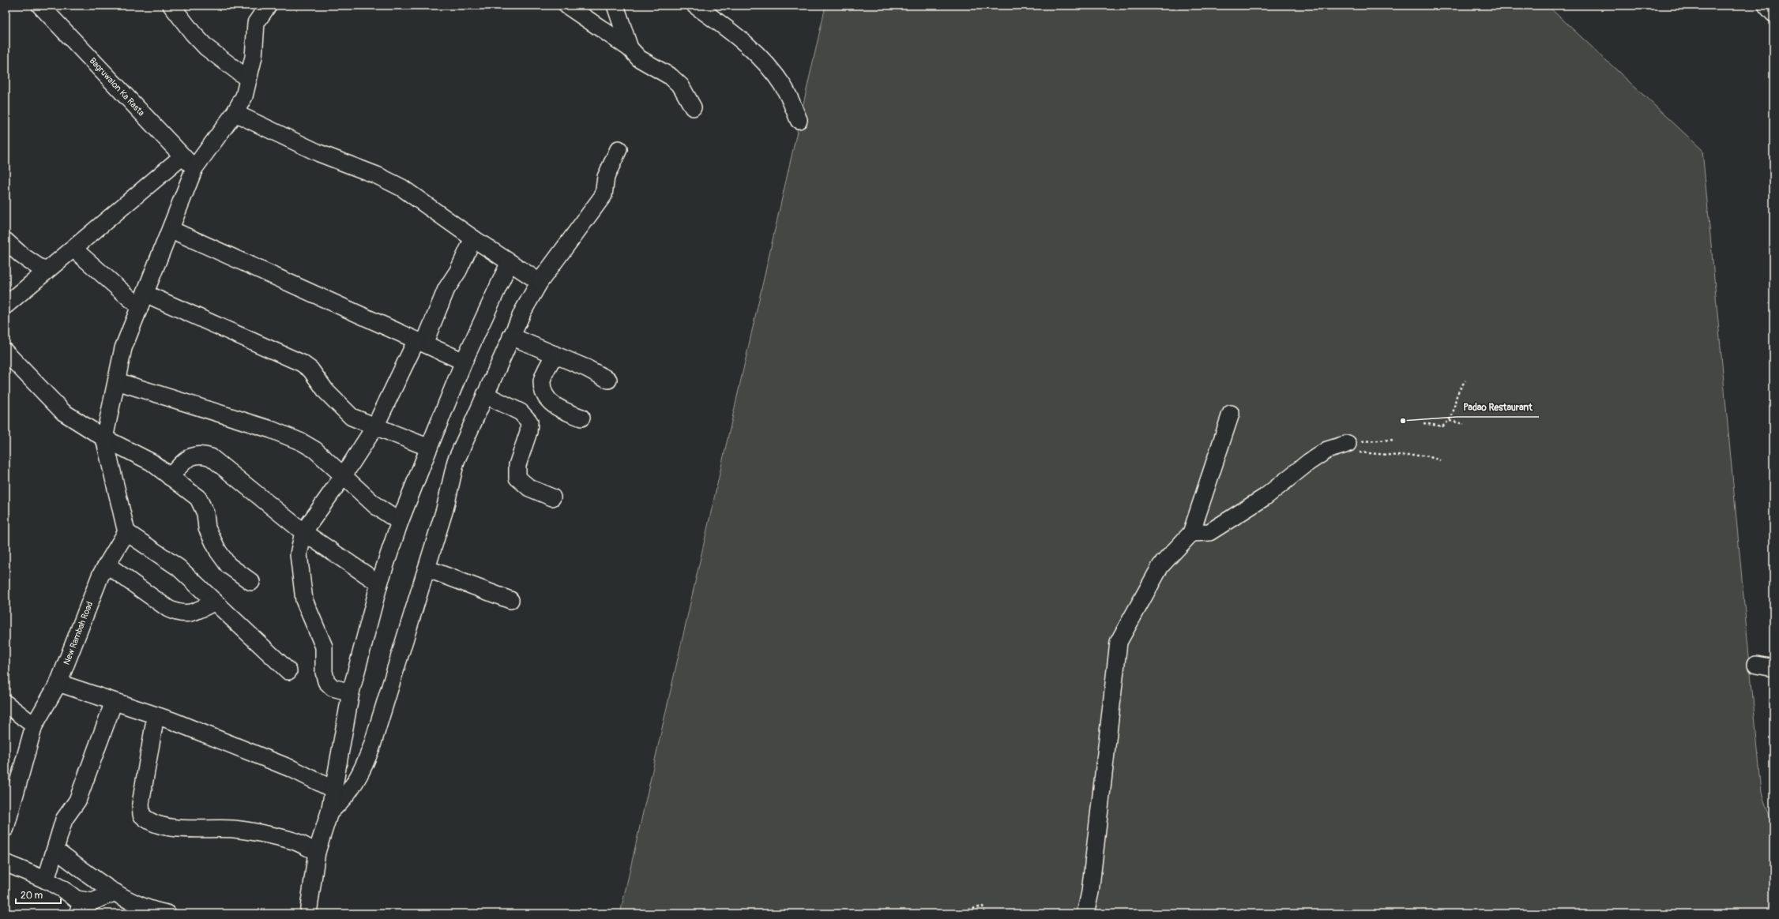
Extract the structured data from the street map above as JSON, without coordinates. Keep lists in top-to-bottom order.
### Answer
{
  "streets": {
    "street": ["Bagruwalon Ka Rasta", "New Rambah Road"]
  },
  "places": ["Padao Restaurant"],
  "scale_bar": "20 m"
}
